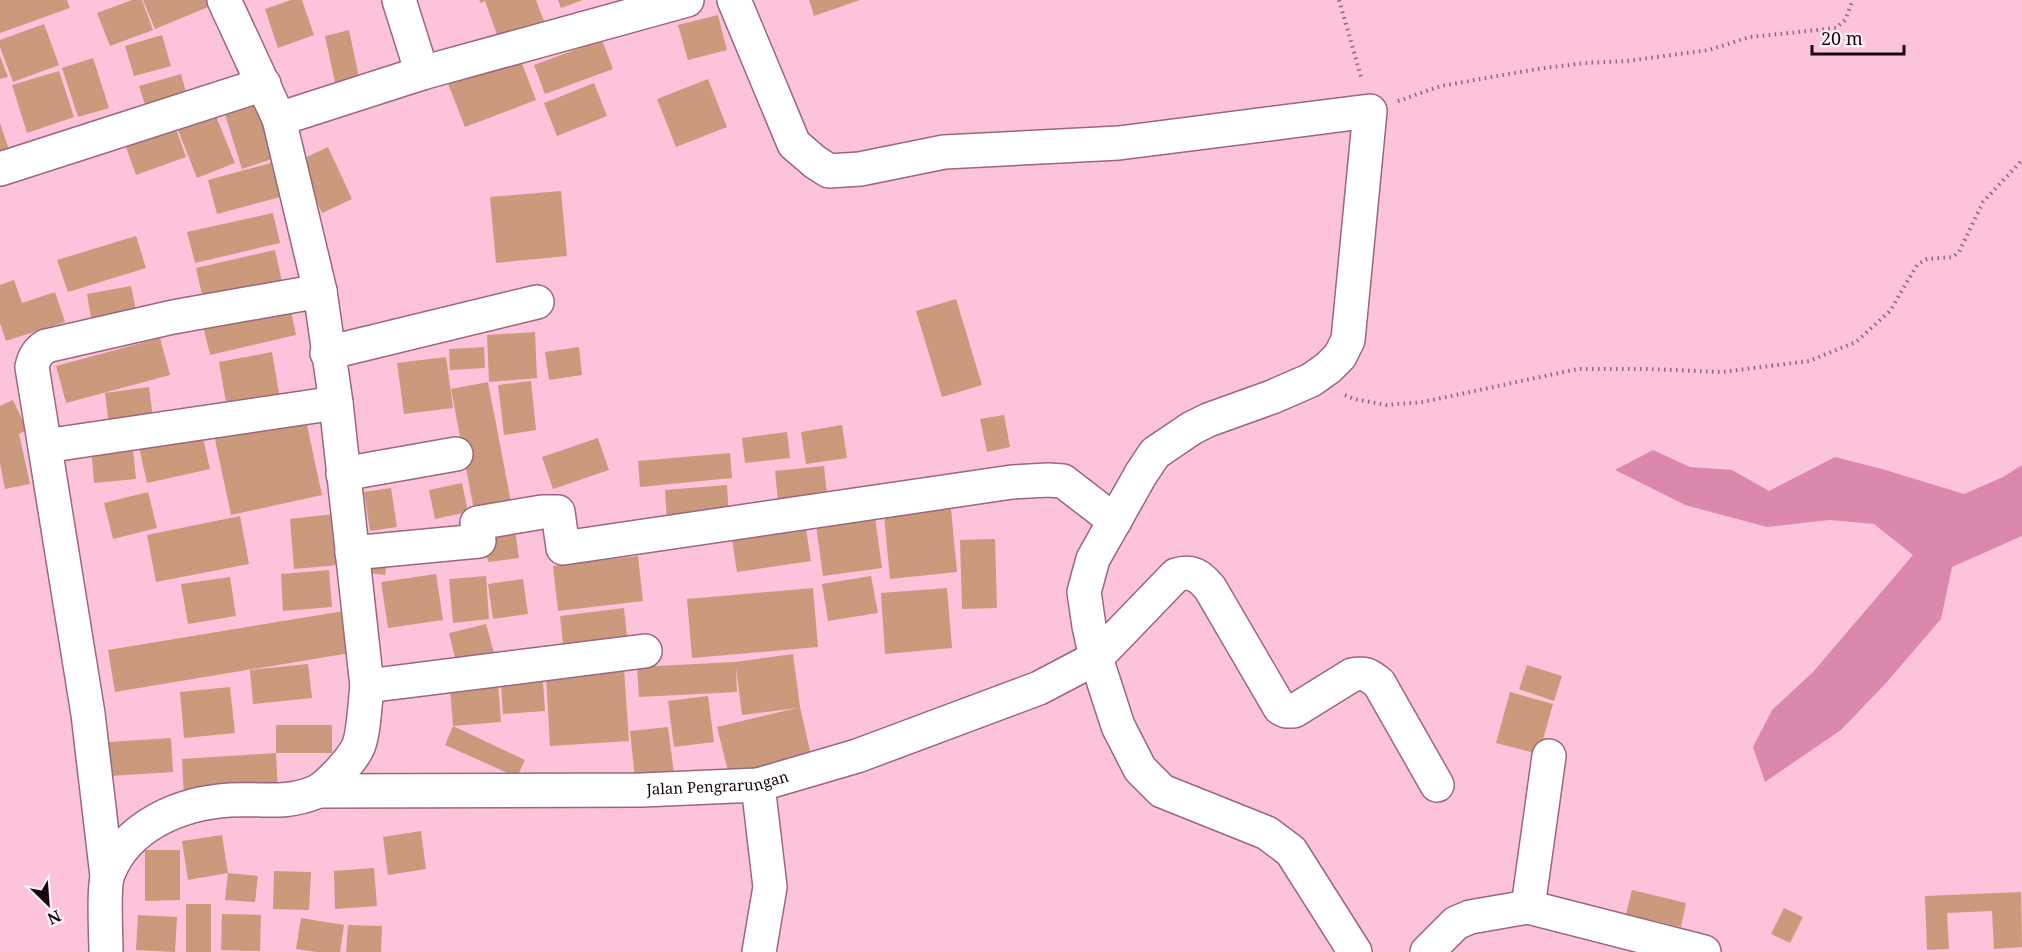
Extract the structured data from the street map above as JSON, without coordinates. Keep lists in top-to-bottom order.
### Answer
{
  "streets": {
    "street": ["Jalan Pengrarungan"]
  },
  "scale_bar": "20 m",
  "north": "bottom right"
}
